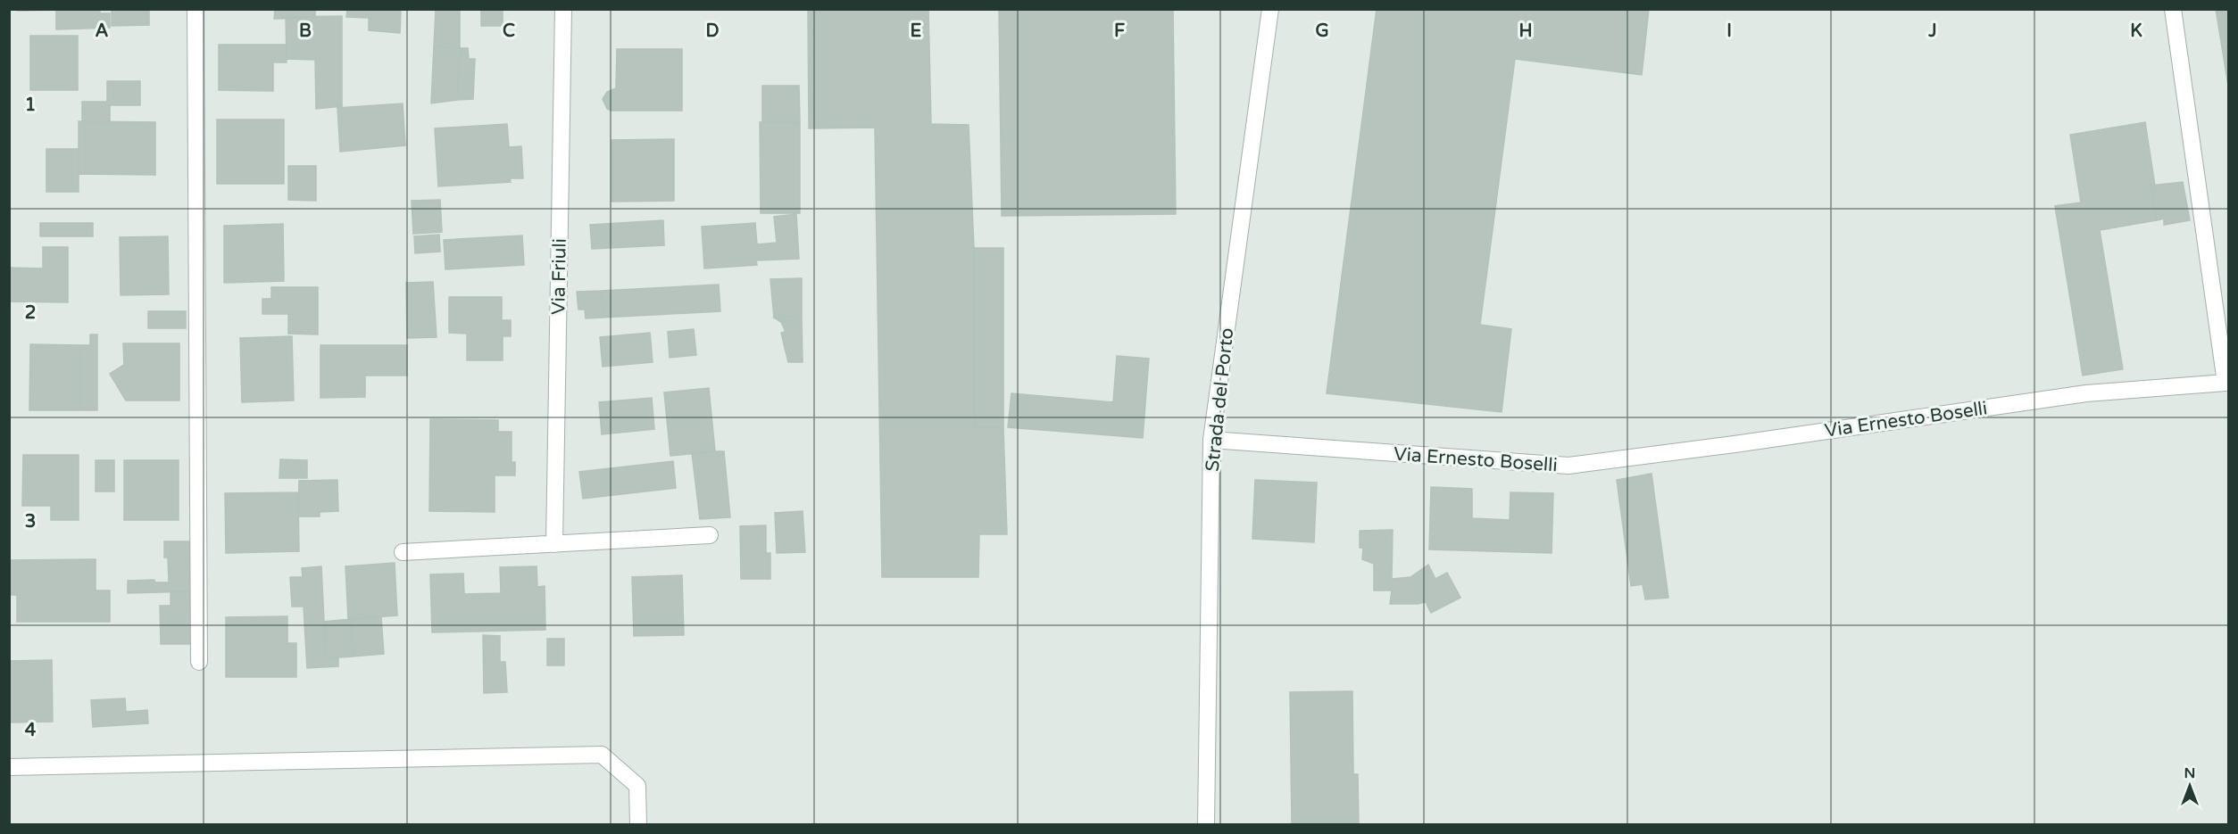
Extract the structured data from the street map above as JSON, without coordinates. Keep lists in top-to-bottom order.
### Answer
{
  "streets": {
    "street": ["Via Friuli", "Strada del Porto", "Via Ernesto Boselli"]
  },
  "crossings": [
    ["Strada del Porto", "Via Ernesto Boselli"]
  ],
  "north": "top",
  "grid": {
    "columns": [
      "A",
      "B",
      "C",
      "D",
      "E",
      "F",
      "G",
      "H",
      "I",
      "J",
      "K"
    ],
    "rows": [
      "1",
      "2",
      "3",
      "4"
    ]
  }
}
